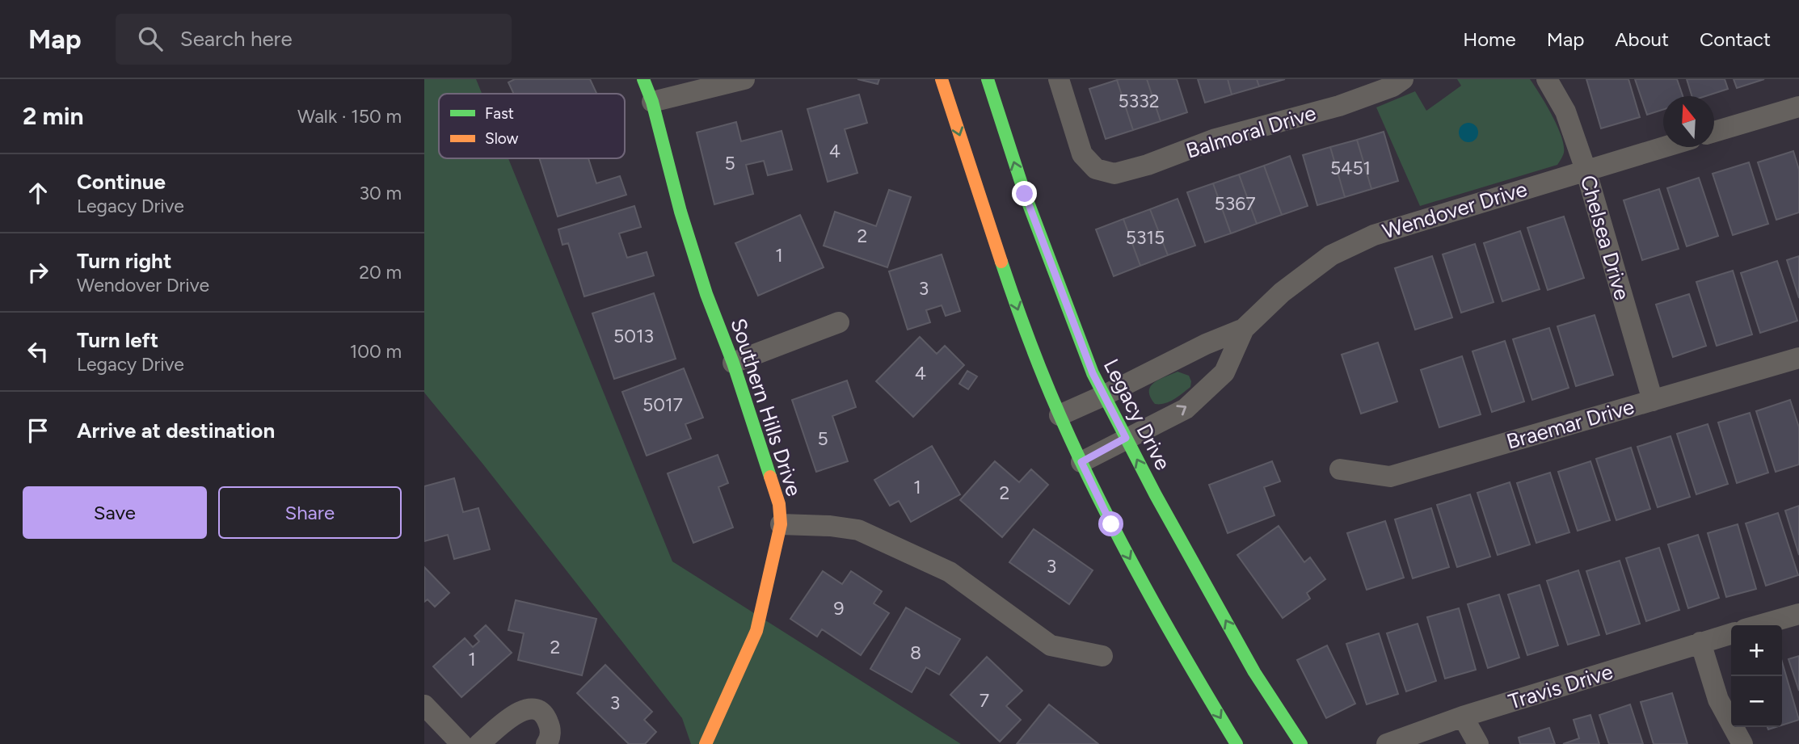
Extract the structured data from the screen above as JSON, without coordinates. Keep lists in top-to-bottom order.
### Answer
{
  "streets": {
    "main road": ["Southern Hills Drive", "Legacy Drive"],
    "street": [
      "Balmoral Drive",
      "Wendover Drive",
      "Chelsea Drive",
      "Braemar Drive",
      "Travis Drive"
    ]
  },
  "crossings": [
    ["Wendover Drive", "Chelsea Drive"],
    ["Wendover Drive", "Legacy Drive"],
    ["Chelsea Drive", "Braemar Drive"]
  ],
  "house_numbers": [
    "5332",
    "4",
    "5",
    "5451",
    "5367",
    "2",
    "5315",
    "1",
    "3",
    "5013",
    "4",
    "5017",
    "5",
    "1",
    "2",
    "3",
    "9",
    "2",
    "8",
    "1",
    "7",
    "3"
  ],
  "legend": ["Fast", "Slow"],
  "north": "top",
  "page": {
    "header": "Map",
    "search": "Search here",
    "nav": [
      "Home",
      "Map",
      "About",
      "Contact"
    ],
    "heading": ["2 min", "Walk · 150 m"],
    "list": [
      ["Continue", "Legacy Drive", "30 m"],
      ["Turn right", "Wendover Drive", "20 m"],
      ["Turn left", "Legacy Drive", "100 m"],
      "Arrive at destination"
    ],
    "buttons": ["Save", "Share"],
    "map_buttons": ["+", "−"]
  }
}
